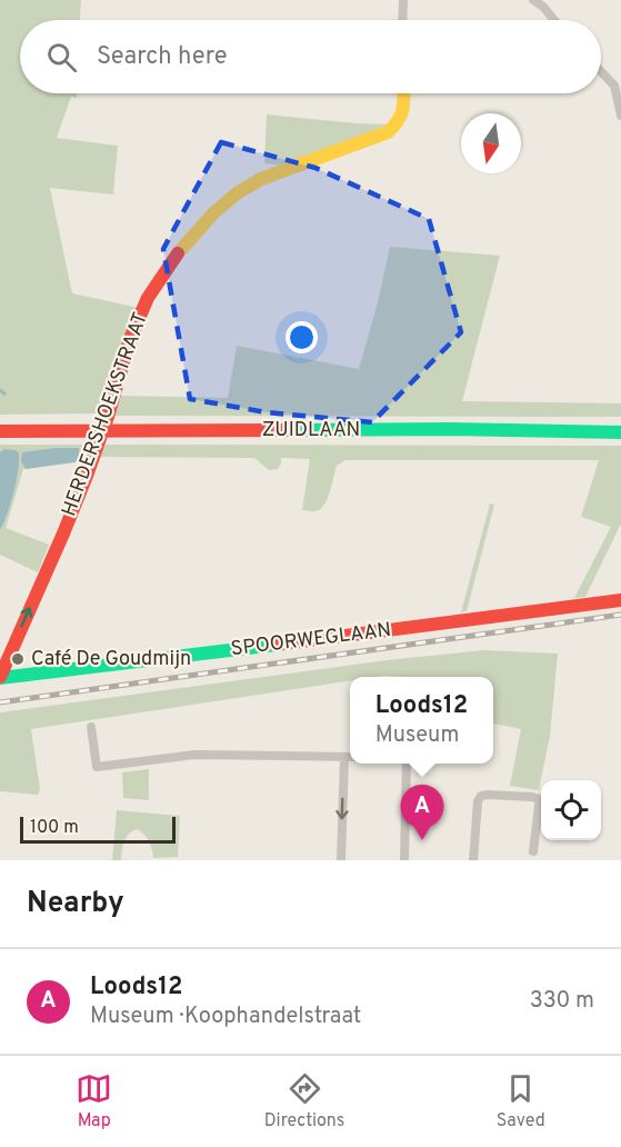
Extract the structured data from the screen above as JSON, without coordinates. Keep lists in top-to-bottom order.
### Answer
{
  "streets": {
    "street": ["HERDERSHOEKSTRAAT", "ZUIDLAAN", "SPOORWEGLAAN"]
  },
  "crossings": [
    ["HERDERSHOEKSTRAAT", "ZUIDLAAN"],
    ["HERDERSHOEKSTRAAT", "SPOORWEGLAAN"]
  ],
  "one_way": ["HERDERSHOEKSTRAAT"],
  "places": ["Café De Goudmijn"],
  "scale_bar": "100 m",
  "north": "bottom",
  "page": {
    "search": "Search here",
    "popup": ["Loods12", "Museum"],
    "pins": "A",
    "scale": "100 m",
    "heading": "Nearby",
    "list": [
      {
        "mark": "A",
        "name": "Loods12",
        "note": "Museum · Koophandelstraat",
        "value": "330 m"
      }
    ],
    "nav": ["Map", "Directions", "Saved"]
  }
}
